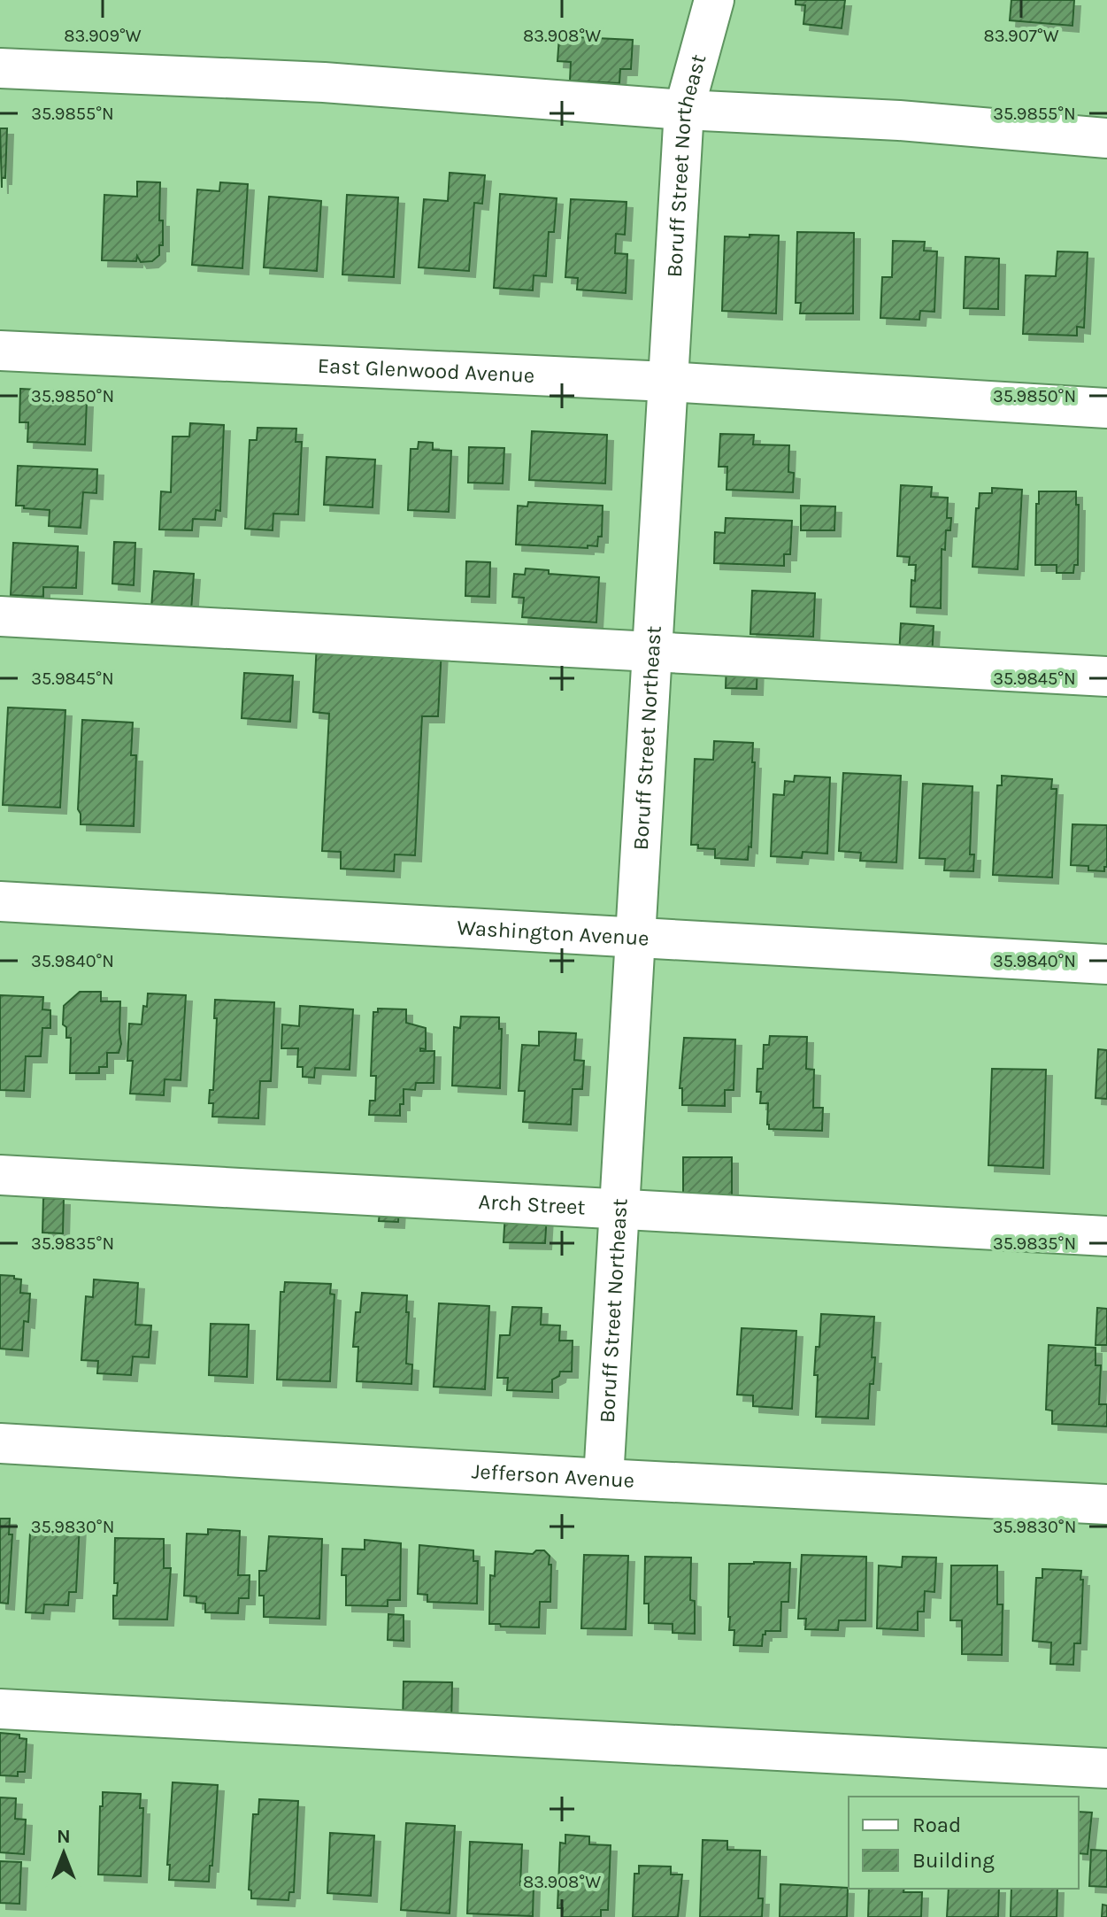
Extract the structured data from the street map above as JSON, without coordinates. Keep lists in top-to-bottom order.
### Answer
{
  "streets": {
    "street": [
      "Boruff Street Northeast",
      "East Glenwood Avenue",
      "Washington Avenue",
      "Arch Street",
      "Jefferson Avenue"
    ]
  },
  "crossings": [
    ["Boruff Street Northeast", "East Glenwood Avenue"],
    ["Boruff Street Northeast", "Washington Avenue"],
    ["Boruff Street Northeast", "Arch Street"],
    ["Boruff Street Northeast", "Jefferson Avenue"]
  ],
  "legend": ["Road", "Building"],
  "north": "top",
  "coordinates": [
    "83.909°W",
    "83.908°W",
    "83.907°W",
    "35.9855°N",
    "35.9850°N",
    "35.9845°N",
    "35.9840°N",
    "35.9835°N",
    "35.9830°N"
  ]
}
